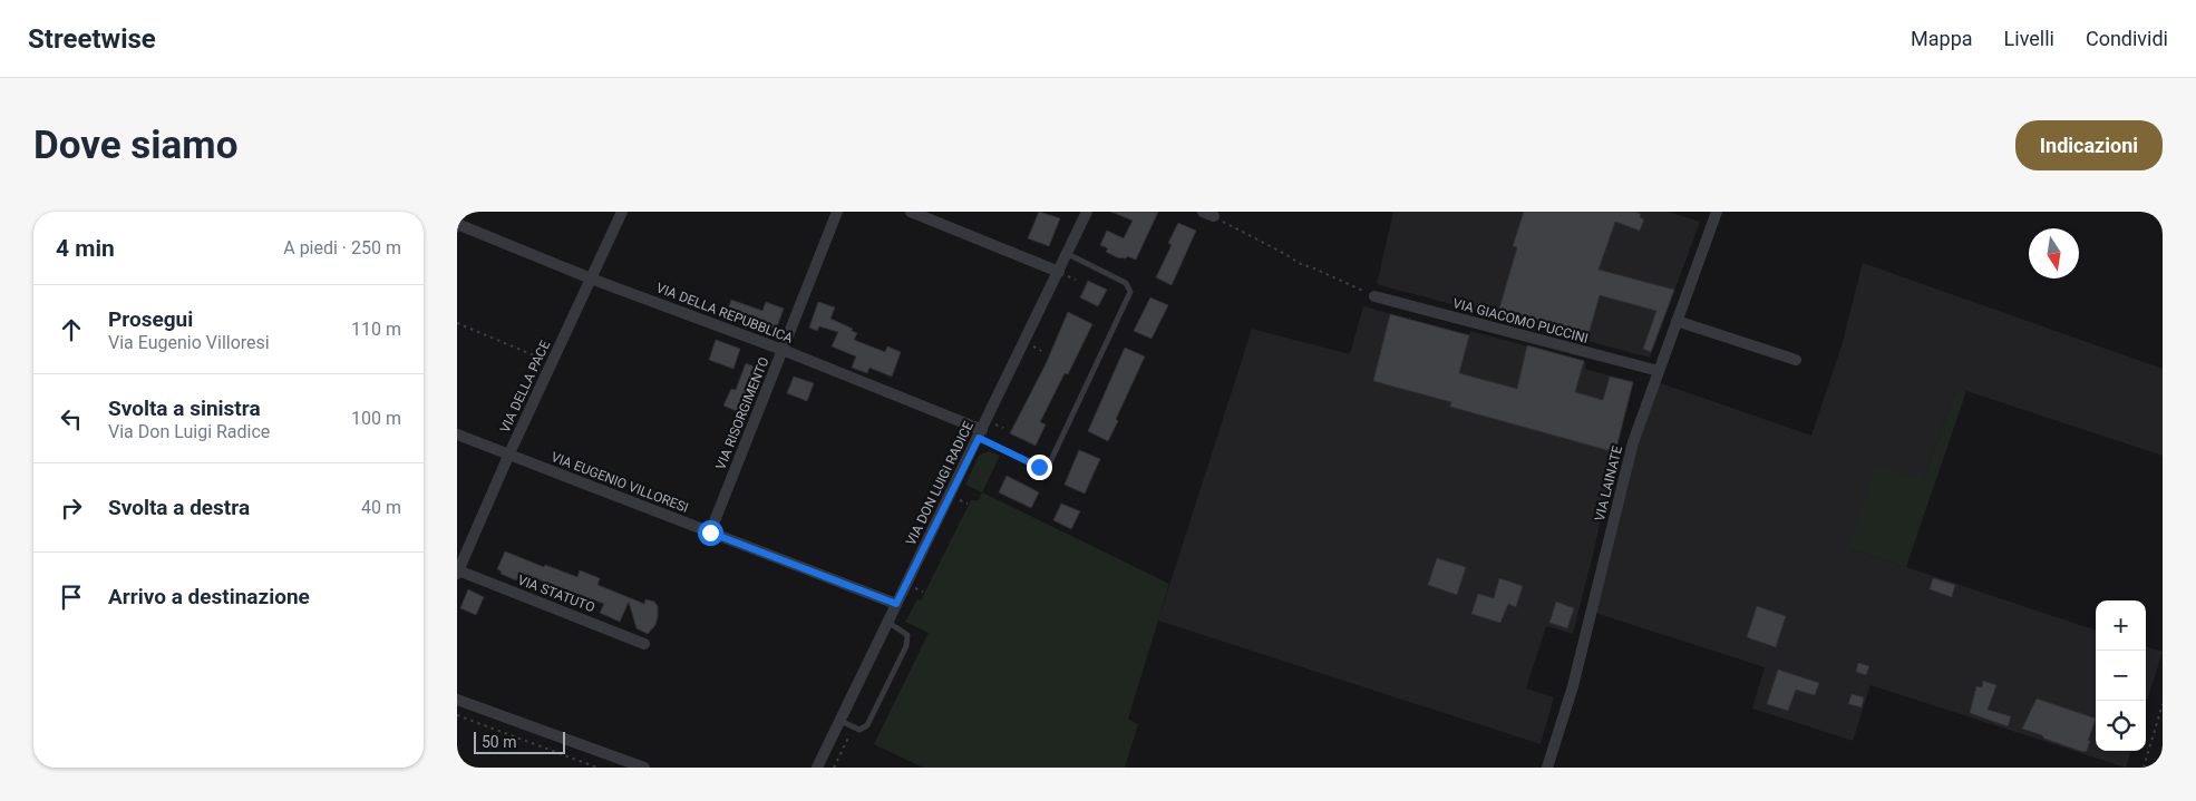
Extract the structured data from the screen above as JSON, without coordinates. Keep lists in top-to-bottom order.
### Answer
{
  "streets": {
    "street": [
      "VIA DELLA REPUBBLICA",
      "VIA GIACOMO PUCCINI",
      "VIA DELLA PACE",
      "VIA RISORGIMENTO",
      "VIA EUGENIO VILLORESI",
      "VIA DON LUIGI RADICE",
      "VIA LAINATE",
      "VIA STATUTO"
    ]
  },
  "crossings": [
    ["VIA DELLA REPUBBLICA", "VIA DELLA PACE"],
    ["VIA DELLA REPUBBLICA", "VIA RISORGIMENTO"],
    ["VIA DELLA REPUBBLICA", "VIA DON LUIGI RADICE"],
    ["VIA GIACOMO PUCCINI", "VIA LAINATE"],
    ["VIA DELLA PACE", "VIA EUGENIO VILLORESI"],
    ["VIA DELLA PACE", "VIA STATUTO"],
    ["VIA RISORGIMENTO", "VIA EUGENIO VILLORESI"],
    ["VIA EUGENIO VILLORESI", "VIA DON LUIGI RADICE"]
  ],
  "scale_bar": "50 m",
  "north": "bottom",
  "page": {
    "header": "Streetwise",
    "nav": ["Mappa", "Livelli", "Condividi"],
    "buttons": "Indicazioni",
    "title": "Dove siamo",
    "heading": ["4 min", "A piedi · 250 m"],
    "list": [
      ["Prosegui", "Via Eugenio Villoresi", "110 m"],
      ["Svolta a sinistra", "Via Don Luigi Radice", "100 m"],
      ["Svolta a destra", "40 m"],
      "Arrivo a destinazione"
    ],
    "map_buttons": ["+", "−"],
    "scale": "50 m"
  }
}
